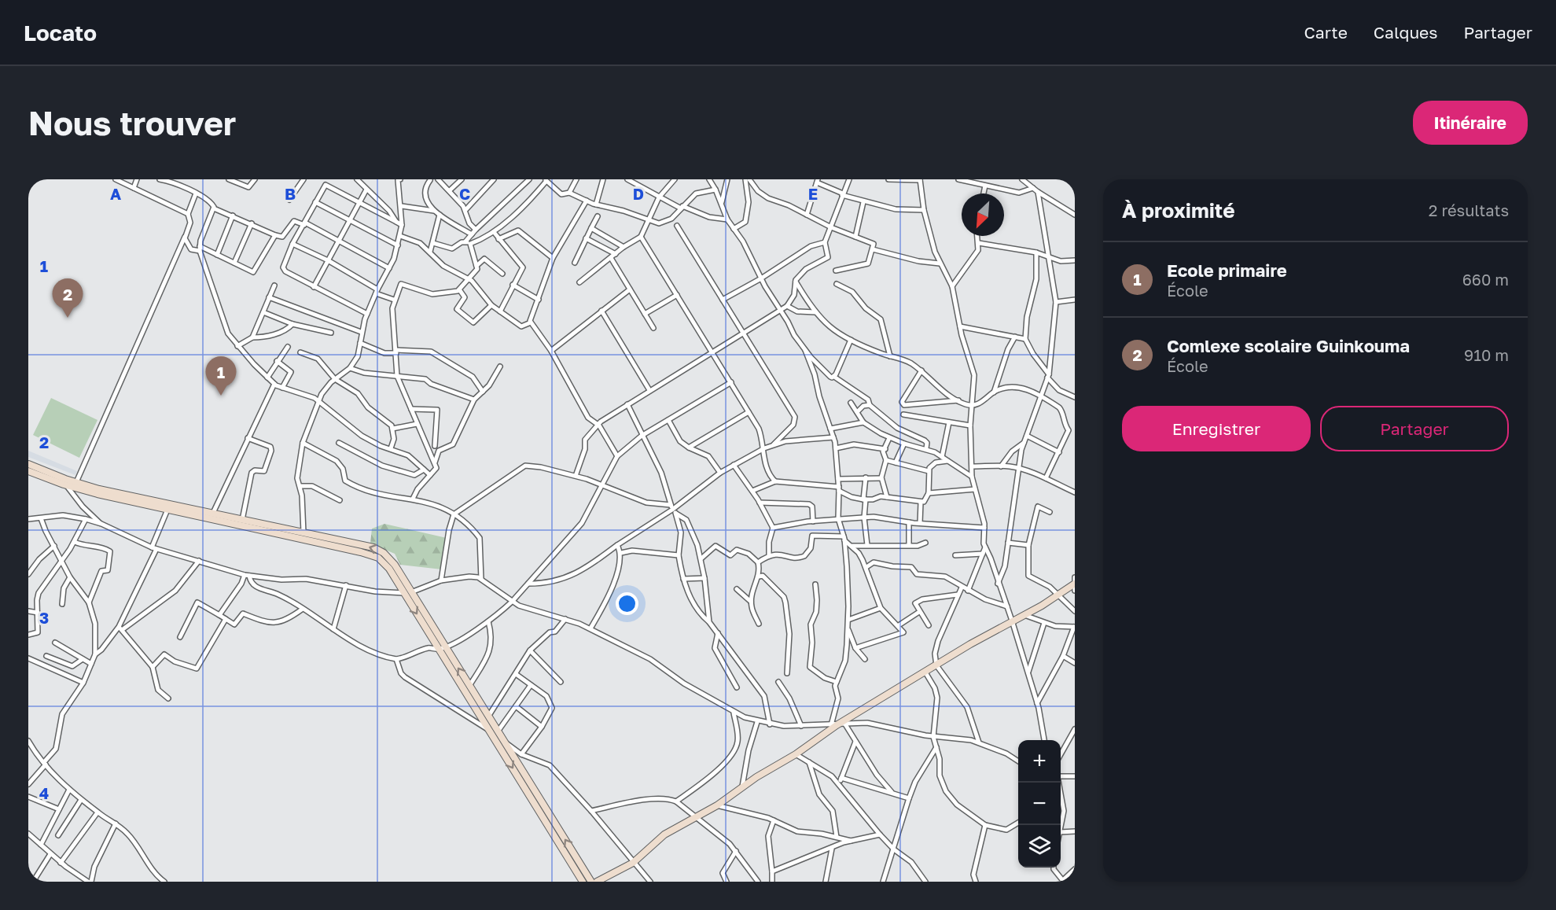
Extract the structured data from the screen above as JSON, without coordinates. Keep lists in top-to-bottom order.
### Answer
{
  "north": "bottom left",
  "page": {
    "header": "Locato",
    "nav": ["Carte", "Calques", "Partager"],
    "buttons": [
      "Itinéraire",
      ["Enregistrer", "Partager"]
    ],
    "title": "Nous trouver",
    "heading": ["À proximité", "2 résultats"],
    "list": [
      {
        "mark": "1",
        "name": "Ecole primaire",
        "note": "École",
        "value": "660 m"
      },
      {
        "mark": "2",
        "name": "Comlexe scolaire Guinkouma",
        "note": "École",
        "value": "910 m"
      }
    ],
    "pins": ["2", "1"],
    "map_buttons": ["+", "−"]
  },
  "grid": {
    "columns": [
      "A",
      "B",
      "C",
      "D",
      "E"
    ],
    "rows": [
      "1",
      "2",
      "3",
      "4"
    ]
  }
}
